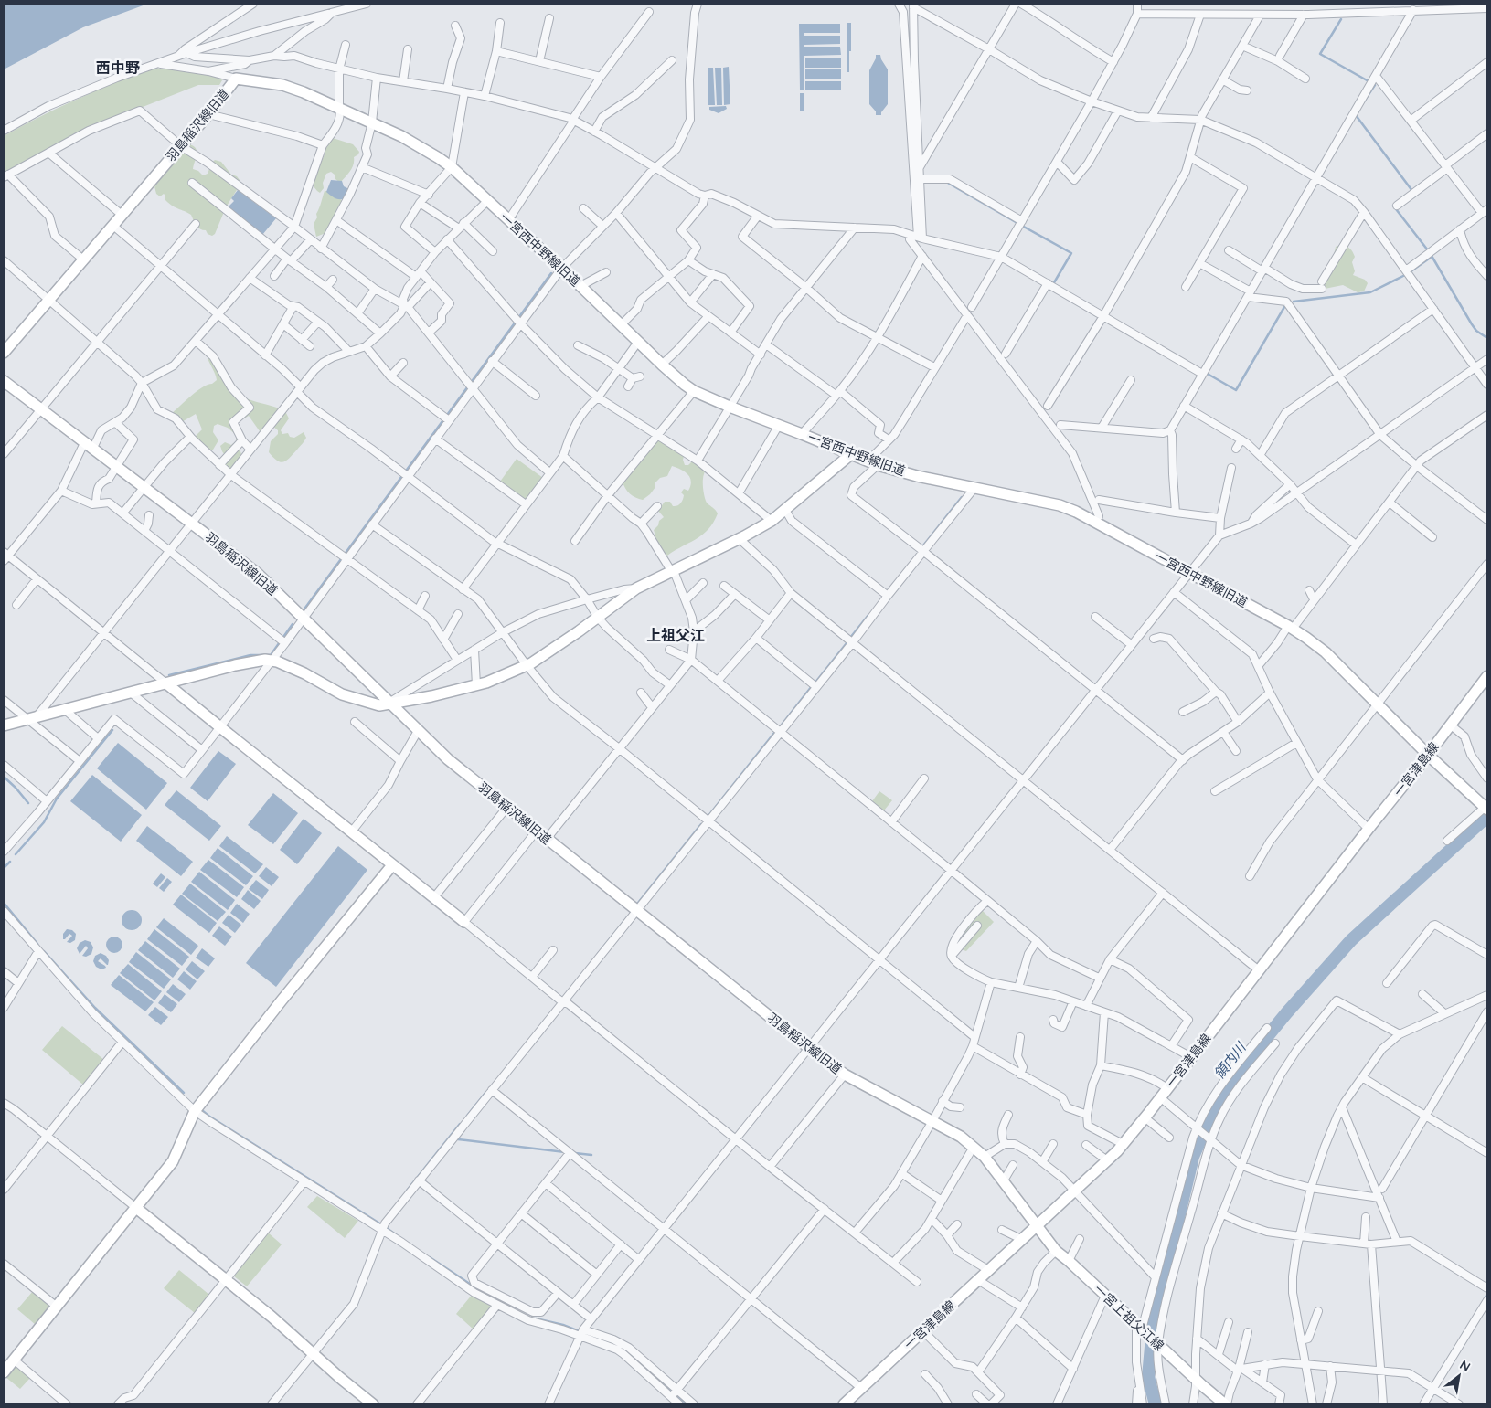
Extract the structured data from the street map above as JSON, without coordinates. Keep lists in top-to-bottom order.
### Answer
{
  "streets": {
    "street": [
      "羽島稲沢線旧道",
      "一宮西中野線旧道",
      "一宮津島線",
      "一宮上祖父江線"
    ]
  },
  "crossings": [
    ["羽島稲沢線旧道", "一宮西中野線旧道"],
    ["羽島稲沢線旧道", "一宮津島線"],
    ["羽島稲沢線旧道", "一宮上祖父江線"],
    ["一宮西中野線旧道", "一宮津島線"],
    ["一宮津島線", "一宮上祖父江線"]
  ],
  "districts": ["西中野", "上祖父江"],
  "water": ["領内川"],
  "north": "top right"
}
